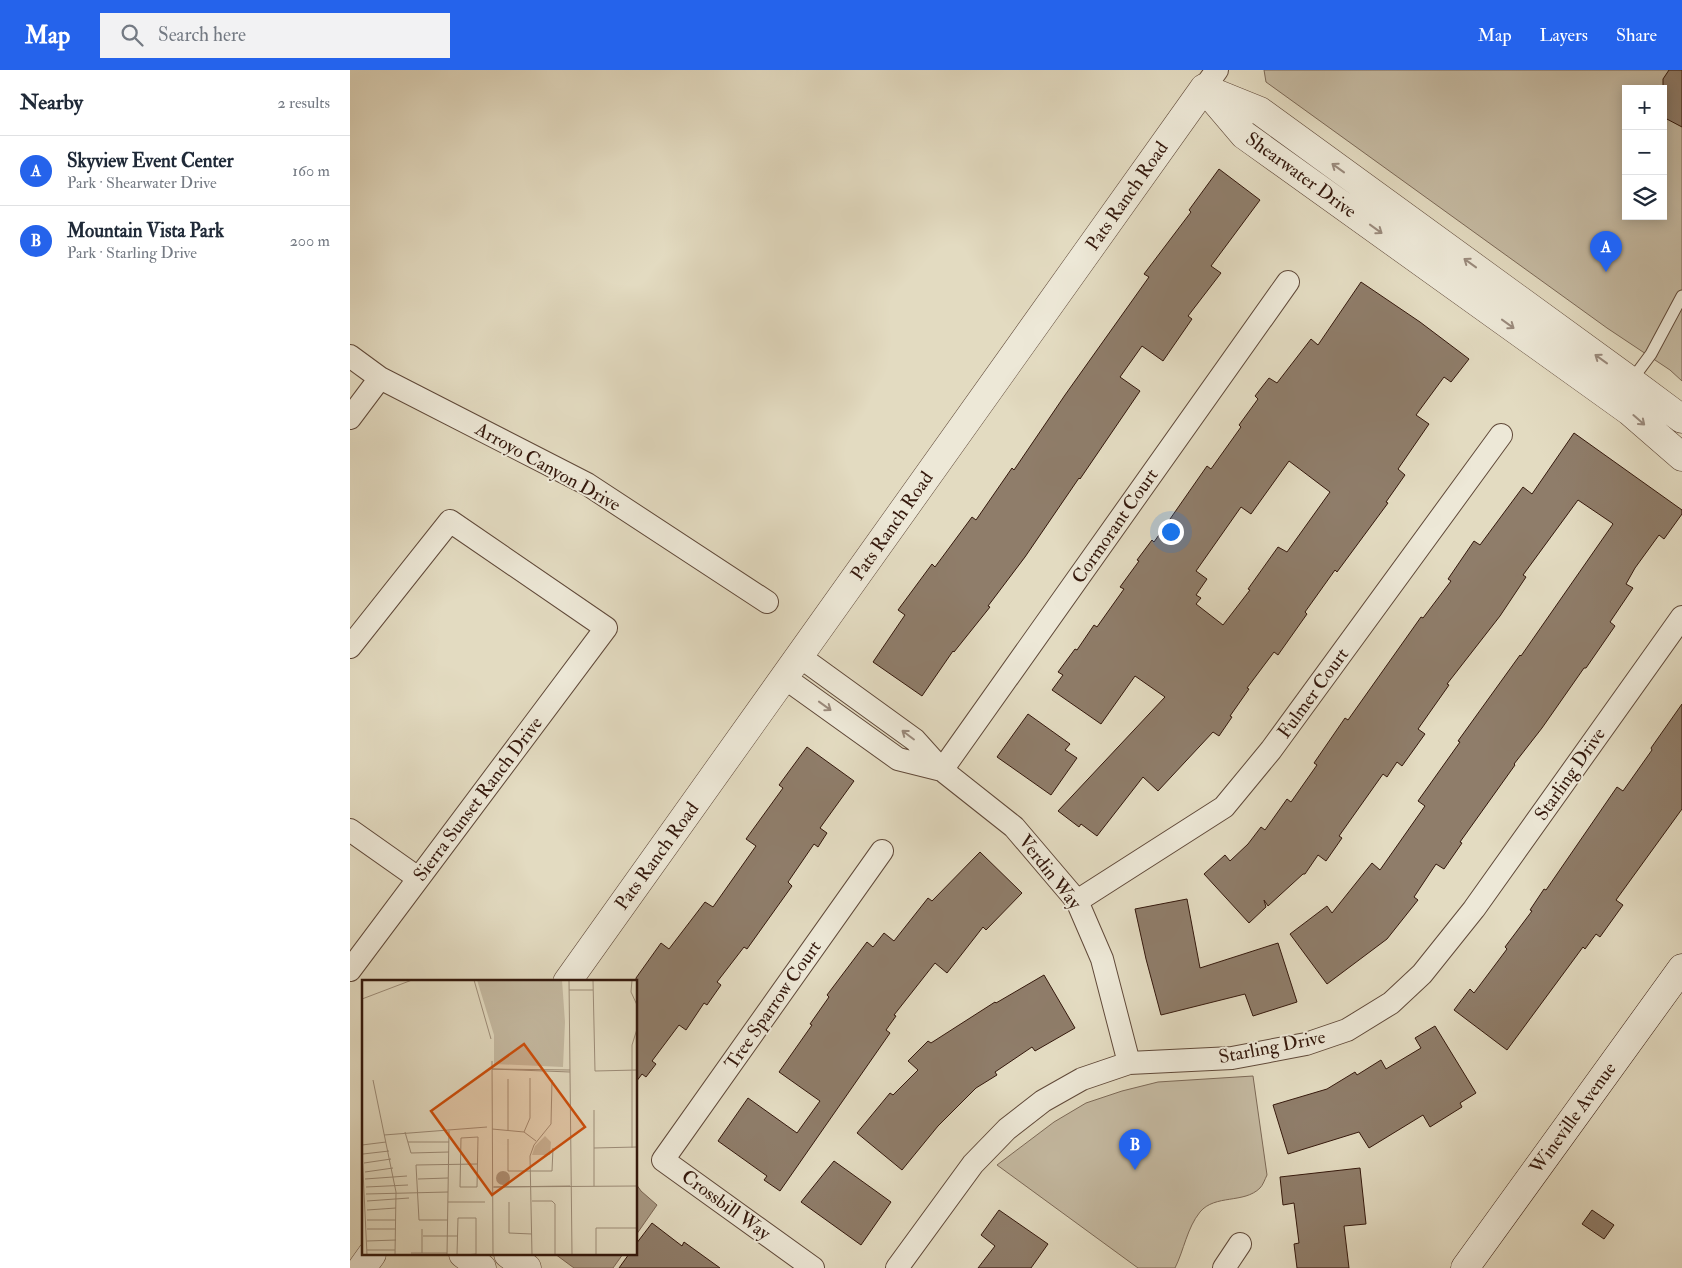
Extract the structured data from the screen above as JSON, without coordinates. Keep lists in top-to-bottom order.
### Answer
{
  "streets": {
    "street": [
      "Shearwater Drive",
      "Pats Ranch Road",
      "Arroyo Canyon Drive",
      "Cormorant Court",
      "Fulmer Court",
      "Starling Drive",
      "Sierra Sunset Ranch Drive",
      "Verdin Way",
      "Tree Sparrow Court",
      "Wineville Avenue",
      "Crossbill Way"
    ]
  },
  "crossings": [
    ["Shearwater Drive", "Pats Ranch Road"],
    ["Pats Ranch Road", "Verdin Way"],
    ["Cormorant Court", "Verdin Way"],
    ["Fulmer Court", "Verdin Way"],
    ["Starling Drive", "Verdin Way"],
    ["Tree Sparrow Court", "Crossbill Way"]
  ],
  "page": {
    "header": "Map",
    "search": "Search here",
    "nav": ["Map", "Layers", "Share"],
    "heading": ["Nearby", "2 results"],
    "map_buttons": ["+", "−"],
    "list": [
      {
        "mark": "A",
        "name": "Skyview Event Center",
        "note": "Park · Shearwater Drive",
        "value": "160 m"
      },
      {
        "mark": "B",
        "name": "Mountain Vista Park",
        "note": "Park · Starling Drive",
        "value": "200 m"
      }
    ],
    "pins": ["A", "B"]
  }
}
